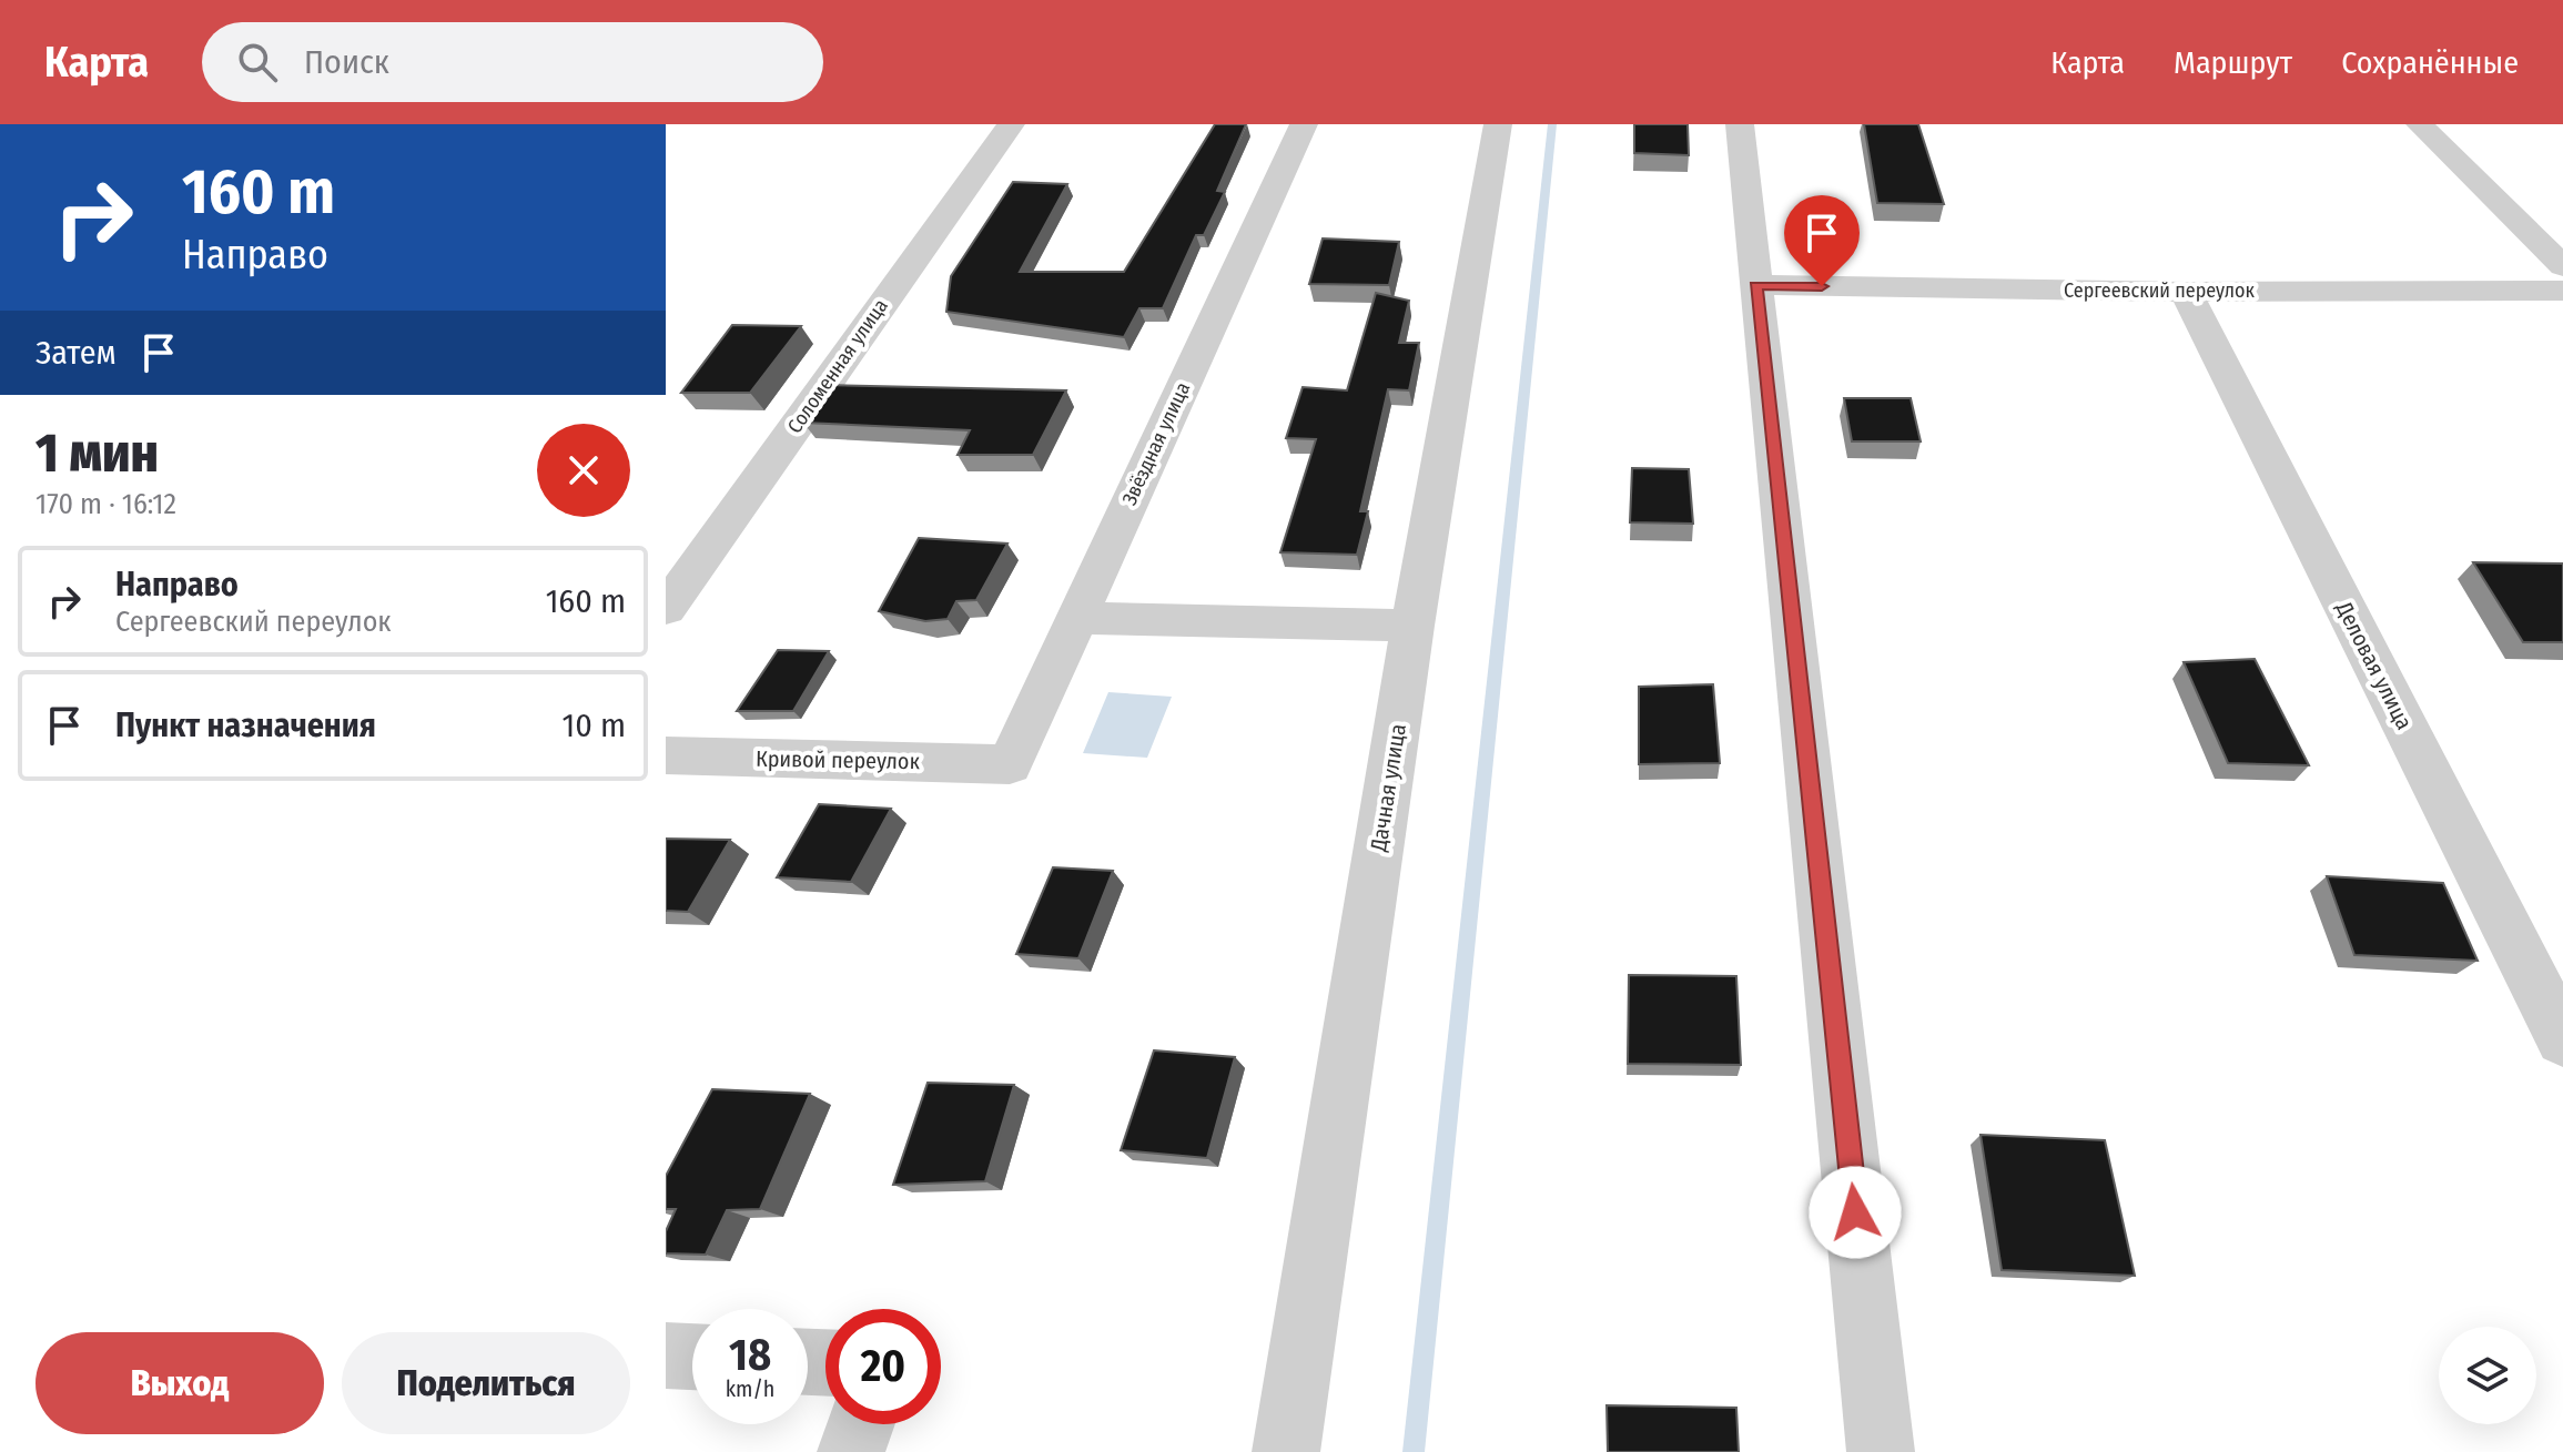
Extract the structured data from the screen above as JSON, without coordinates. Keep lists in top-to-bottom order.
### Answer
{
  "streets": {
    "street": [
      "Сергеевский переулок",
      "Соломенная улица",
      "Звёздная улица",
      "Деловая улица",
      "Кривой переулок",
      "Дачная улица"
    ]
  },
  "crossings": [
    ["Сергеевский переулок", "Деловая улица"],
    ["Звёздная улица", "Кривой переулок"]
  ],
  "page": {
    "header": "Карта",
    "search": "Поиск",
    "nav": ["Карта", "Маршрут", "Сохранённые"],
    "turn": ["160 m", "Направо"],
    "then": "Затем",
    "heading": ["1 мин", "170 m · 16:12"],
    "list": [
      {
        "name": "Направо",
        "note": "Сергеевский переулок",
        "value": "160 m"
      },
      {
        "name": "Пункт назначения",
        "value": "10 m"
      }
    ],
    "speed": "18 km/h",
    "limit": "20",
    "buttons": ["Выход", "Поделиться"]
  }
}
